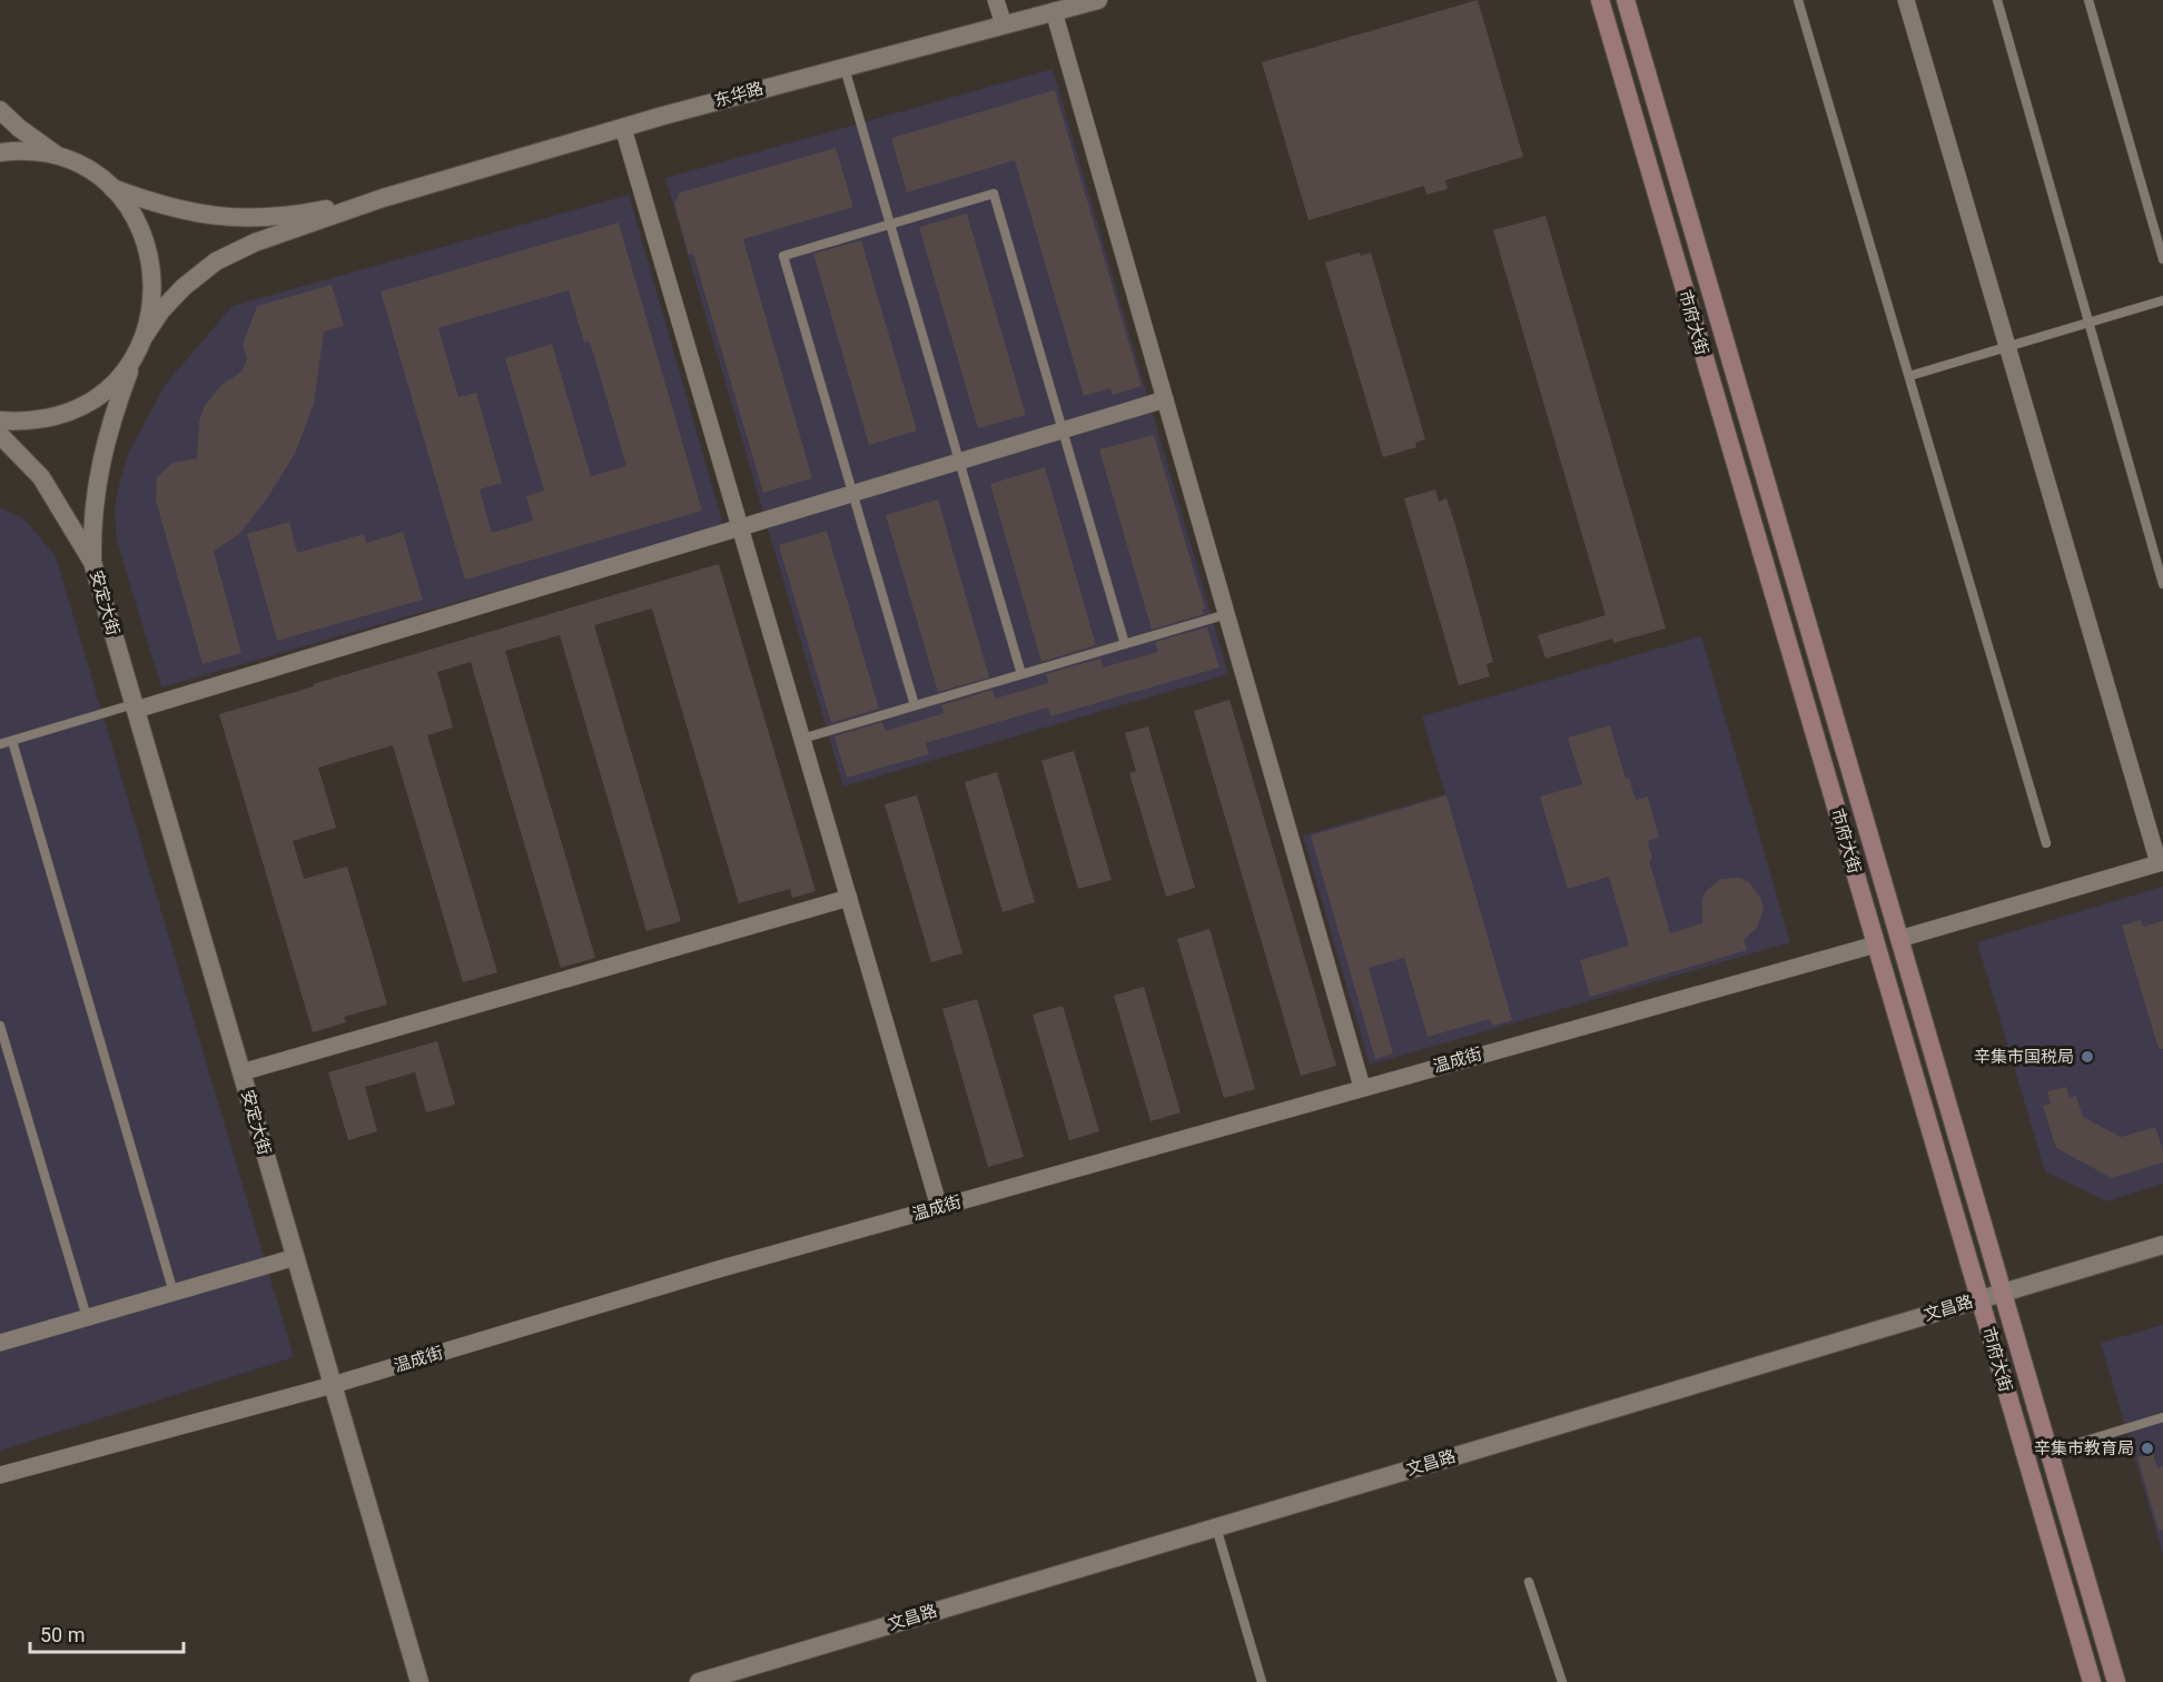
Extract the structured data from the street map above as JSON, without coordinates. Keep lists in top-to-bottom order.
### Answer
{
  "streets": {
    "main road": ["市府大街"],
    "street": [
      "东华路",
      "安定大街",
      "温成街",
      "文昌路"
    ]
  },
  "crossings": [
    ["市府大街", "温成街"],
    ["市府大街", "文昌路"],
    ["安定大街", "温成街"]
  ],
  "places": ["辛集市国税局", "辛集市教育局"],
  "scale_bar": "50 m"
}
